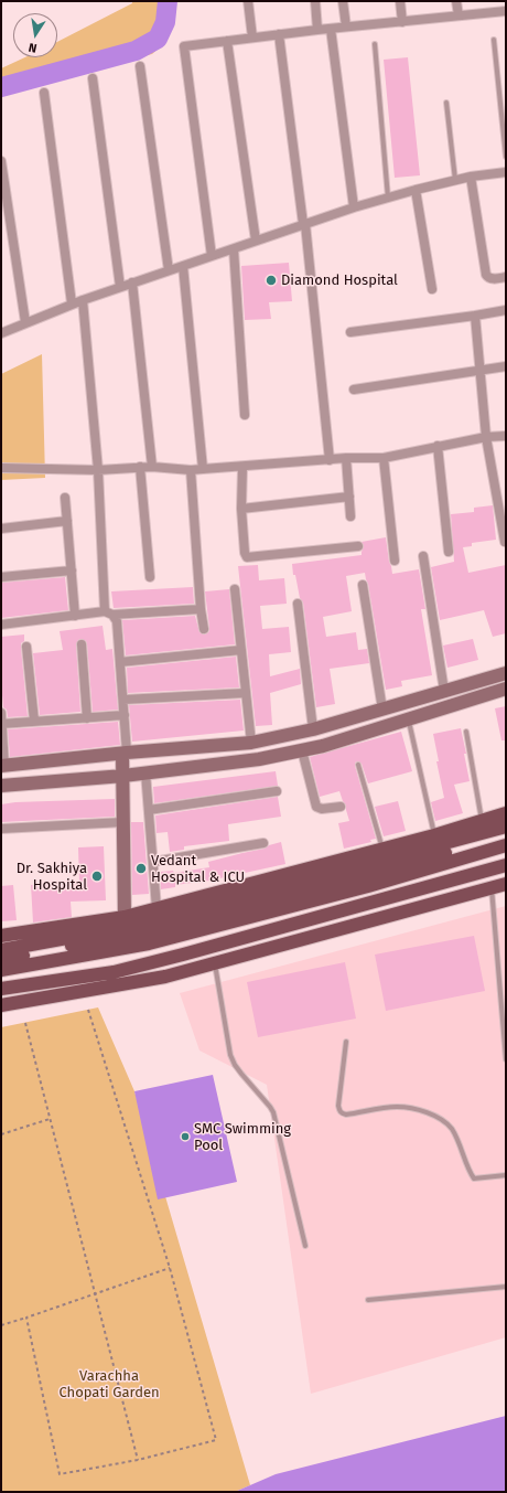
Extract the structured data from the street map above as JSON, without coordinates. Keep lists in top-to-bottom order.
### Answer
{
  "parks": ["Varachha Chopati Garden"],
  "places": [
    "Diamond Hospital",
    "Vedant Hospital & ICU",
    "Dr. Sakhiya Hospital",
    "SMC Swimming Pool"
  ],
  "north": "bottom"
}
